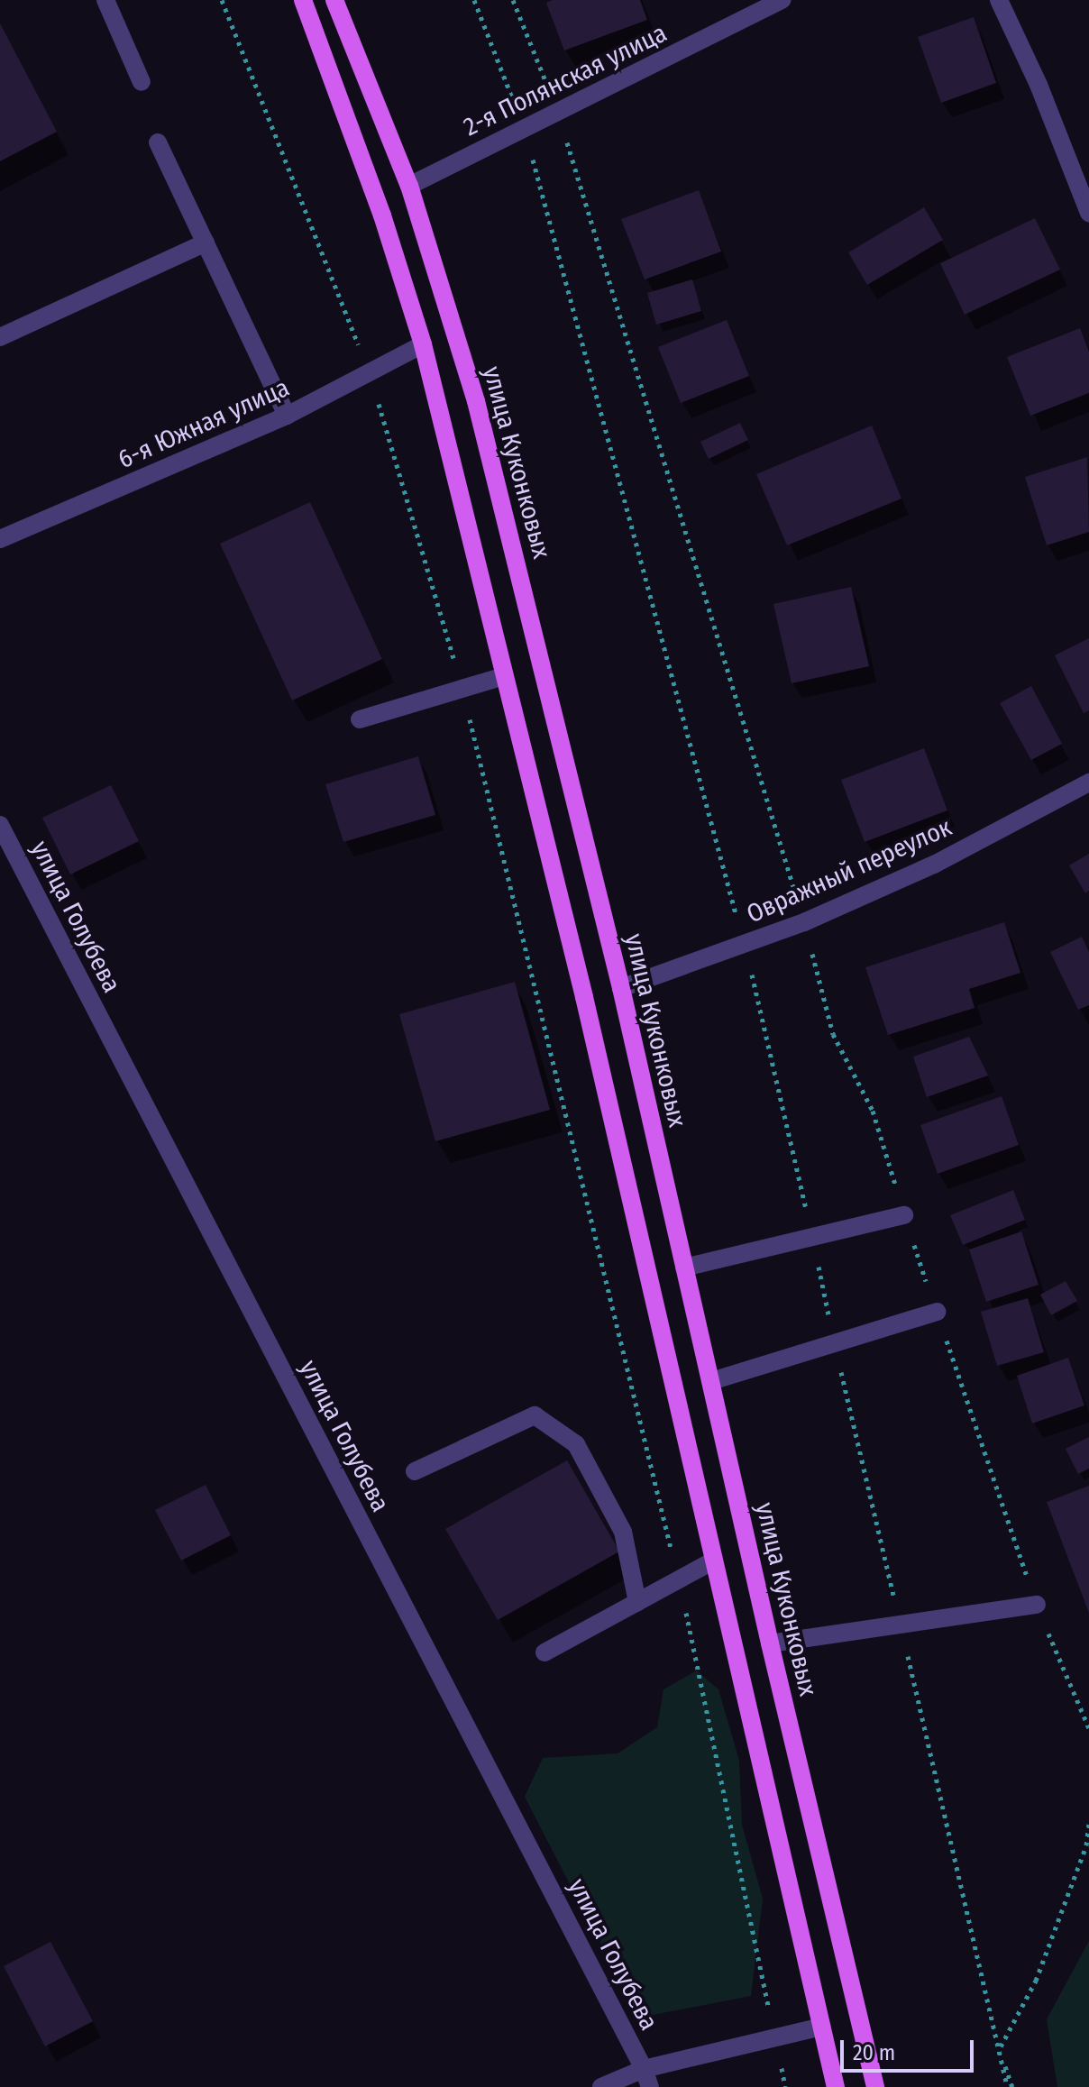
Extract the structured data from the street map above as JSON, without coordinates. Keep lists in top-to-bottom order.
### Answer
{
  "streets": {
    "main road": ["улица Куконковых"],
    "street": [
      "2-я Полянская улица",
      "6-я Южная улица",
      "Овражный переулок",
      "улица Голубева"
    ]
  },
  "crossings": [
    ["2-я Полянская улица", "улица Куконковых"],
    ["улица Куконковых", "Овражный переулок"]
  ],
  "scale_bar": "20 m"
}
